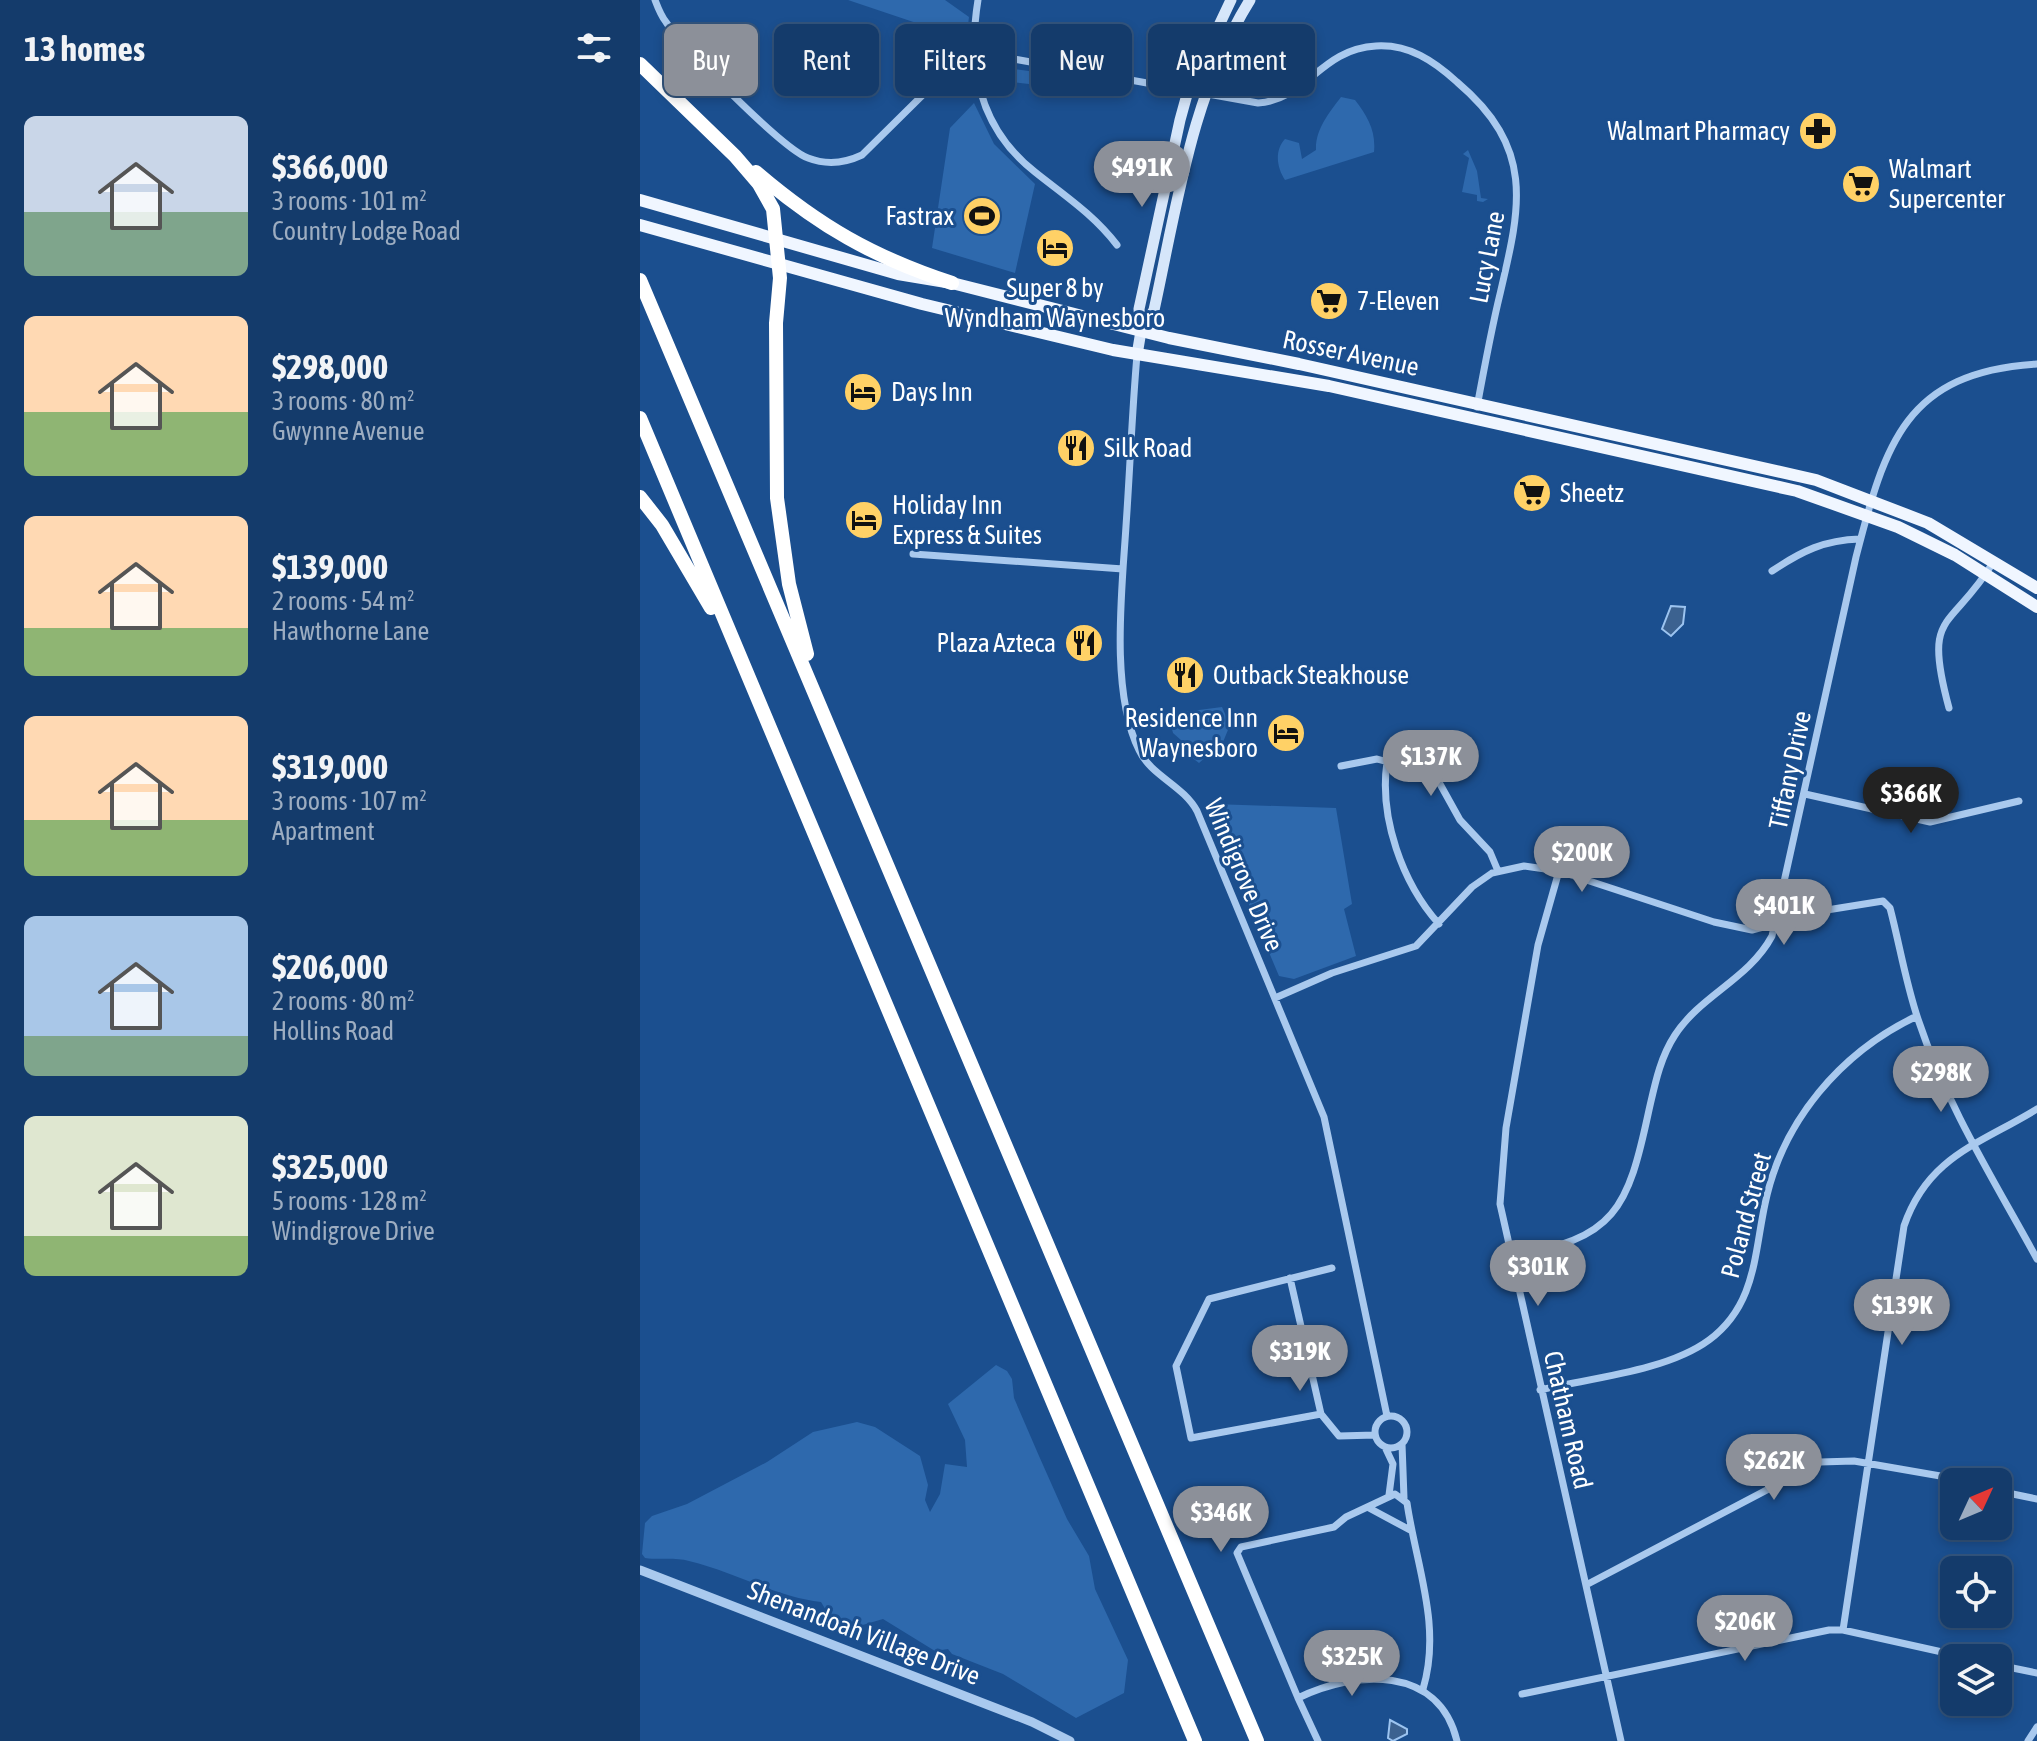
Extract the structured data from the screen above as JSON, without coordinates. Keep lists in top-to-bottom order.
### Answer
{
  "streets": {
    "main road": ["Rosser Avenue"],
    "street": [
      "Lucy Lane",
      "Tiffany Drive",
      "Windigrove Drive",
      "Poland Street",
      "Chatham Road",
      "Shenandoah Village Drive"
    ]
  },
  "crossings": [
    ["Lucy Lane", "Rosser Avenue"],
    ["Rosser Avenue", "Tiffany Drive"],
    ["Rosser Avenue", "Windigrove Drive"],
    ["Tiffany Drive", "Chatham Road"],
    ["Poland Street", "Chatham Road"]
  ],
  "places": {
    "pharmacy": ["Walmart Pharmacy"],
    "supermarket": ["Walmart Supercenter", "7-Eleven", "Sheetz"],
    "sports": ["Fastrax"],
    "hotel": [
      "Super 8 by Wyndham Waynesboro",
      "Days Inn",
      "Holiday Inn Express & Suites",
      "Residence Inn Waynesboro"
    ],
    "restaurant": ["Silk Road", "Plaza Azteca", "Outback Steakhouse"]
  },
  "north": "top right",
  "page": {
    "heading": "13 homes",
    "chip": [
      "Buy",
      "Rent",
      "Filters",
      "New",
      "Apartment"
    ],
    "list": [
      {
        "name": "$366,000",
        "note": "3 rooms · 101 m² · Country Lodge Road"
      },
      {
        "name": "$298,000",
        "note": "3 rooms · 80 m² · Gwynne Avenue"
      },
      {
        "name": "$139,000",
        "note": "2 rooms · 54 m² · Hawthorne Lane"
      },
      {
        "name": "$319,000",
        "note": "3 rooms · 107 m² · Apartment"
      },
      {
        "name": "$206,000",
        "note": "2 rooms · 80 m² · Hollins Road"
      },
      {
        "name": "$325,000",
        "note": "5 rooms · 128 m² · Windigrove Drive"
      }
    ],
    "price": [
      "$491K",
      "$137K",
      "$366K",
      "$200K",
      "$401K",
      "$298K",
      "$301K",
      "$139K",
      "$319K",
      "$262K",
      "$346K",
      "$206K",
      "$325K"
    ]
  }
}
